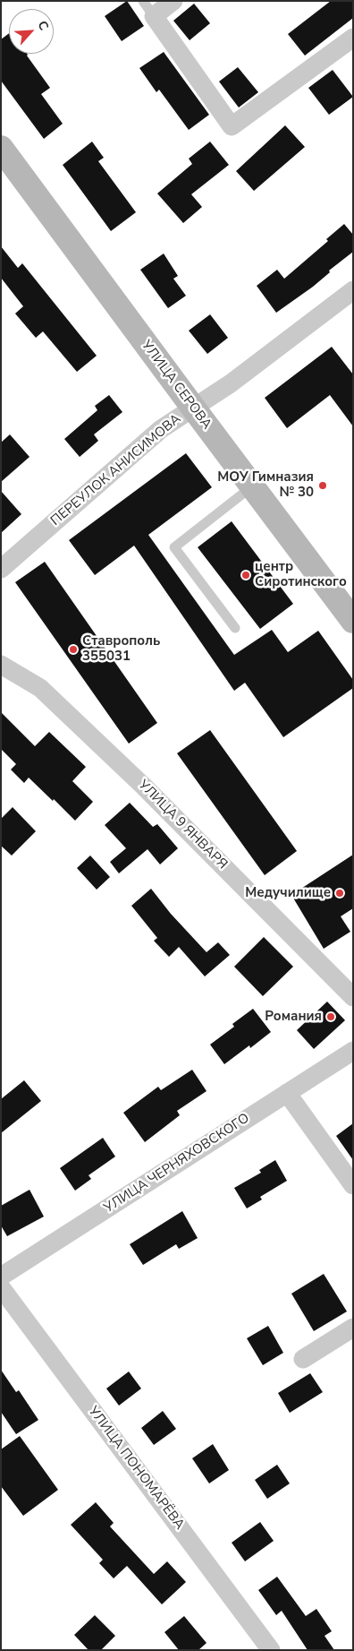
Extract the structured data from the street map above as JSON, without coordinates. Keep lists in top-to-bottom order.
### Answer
{
  "streets": {
    "main road": ["УЛИЦА СЕРОВА"],
    "street": [
      "ПЕРЕУЛОК АНИСИМОВА",
      "УЛИЦА 9 ЯНВАРЯ",
      "УЛИЦА ЧЕРНЯХОВСКОГО",
      "УЛИЦА ПОНОМАРЁВА"
    ]
  },
  "crossings": [
    ["УЛИЦА СЕРОВА", "ПЕРЕУЛОК АНИСИМОВА"]
  ],
  "places": [
    "МОУ Гимназия № 30",
    "центр Сиротинского",
    "Ставрополь 355031",
    "Медучилище",
    "Романия"
  ],
  "north": "top right"
}
